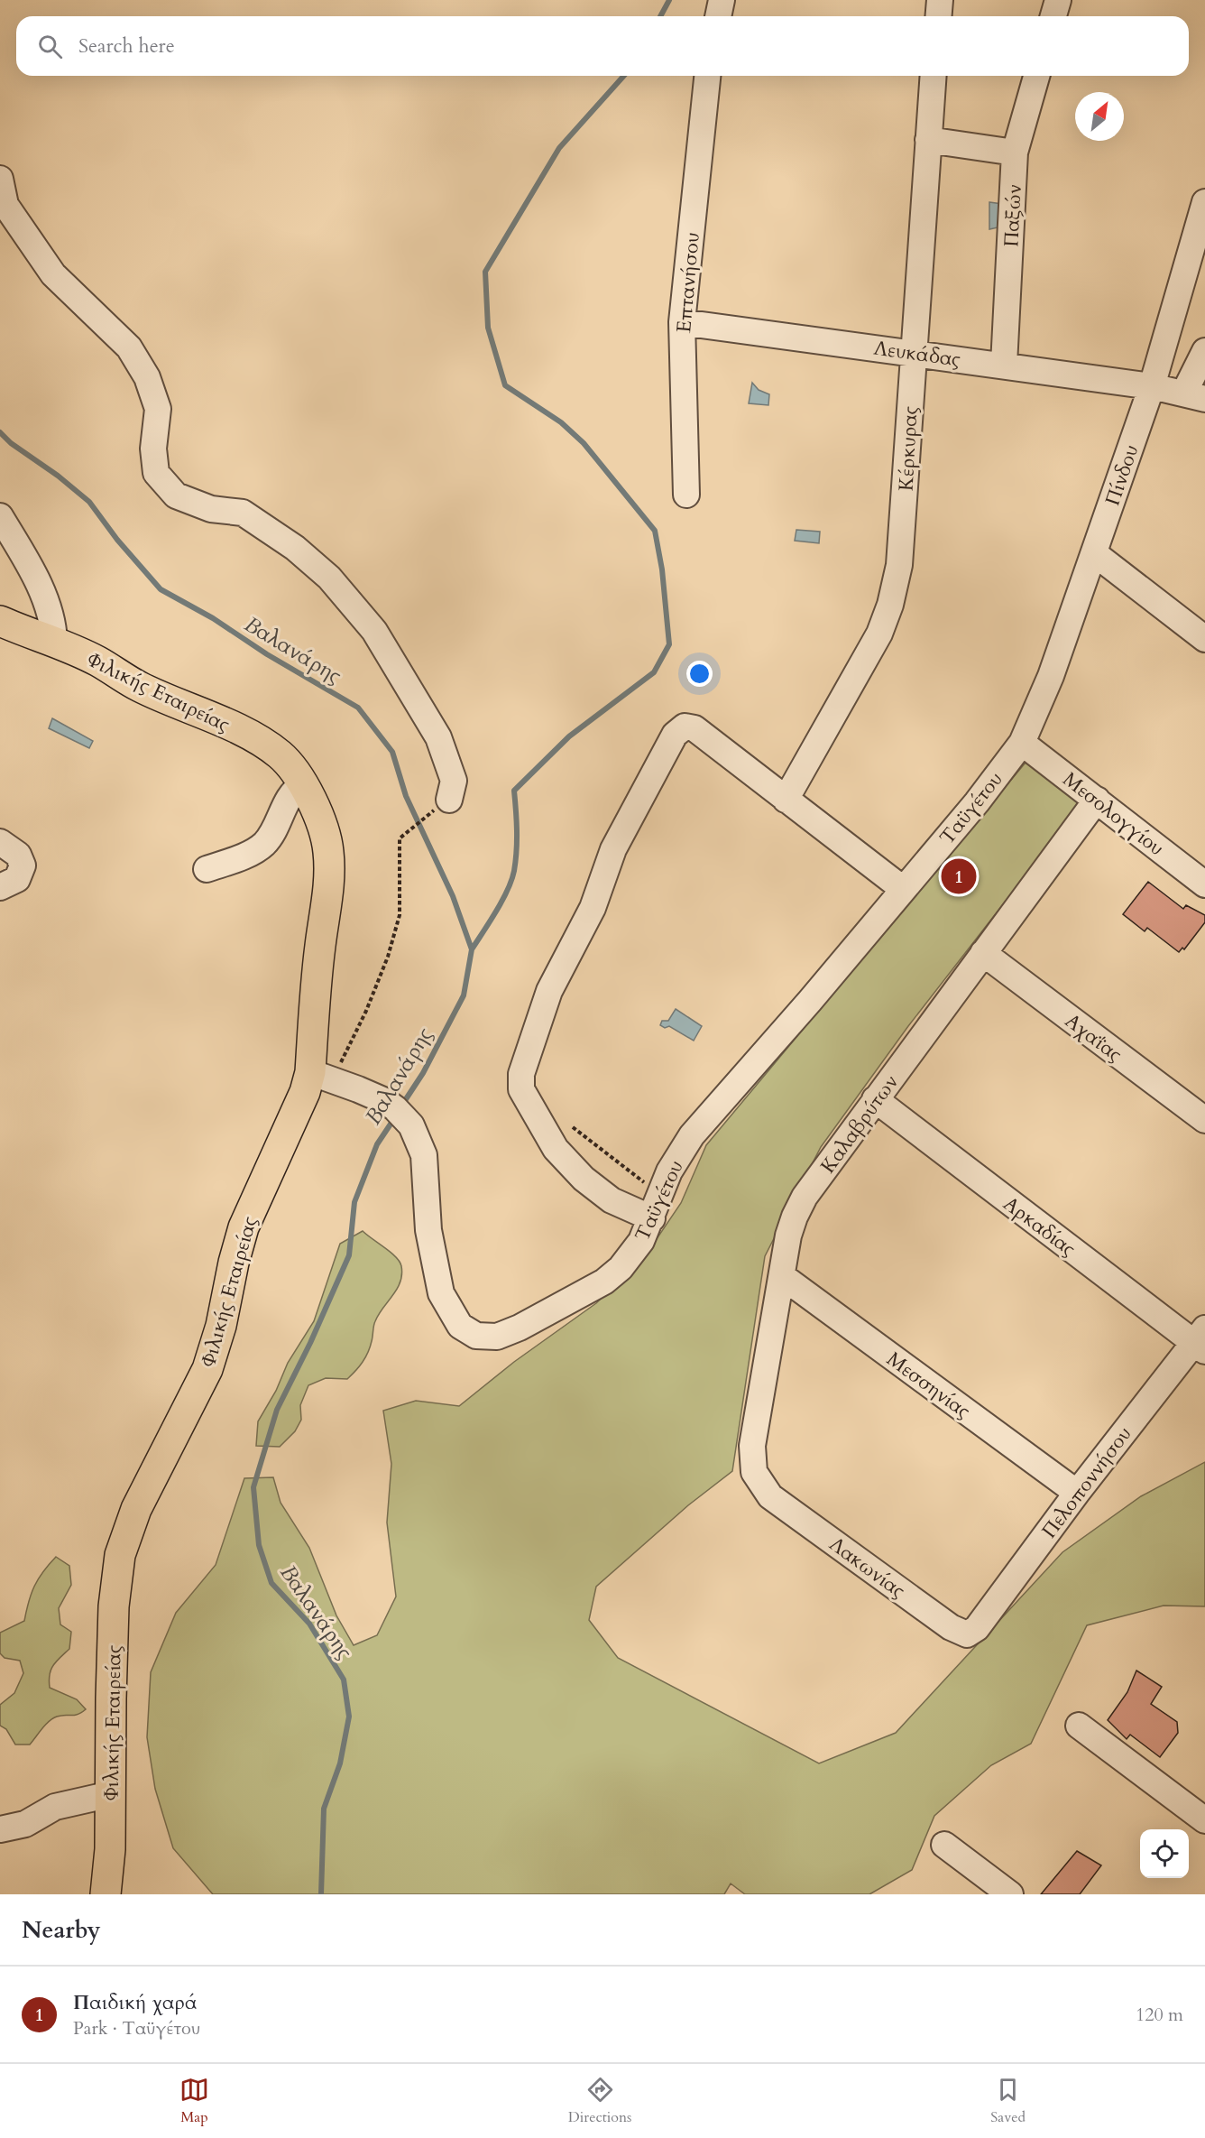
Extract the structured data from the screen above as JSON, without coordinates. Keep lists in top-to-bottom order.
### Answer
{
  "streets": {
    "main road": ["Φιλικής Εταιρείας"],
    "street": [
      "Παξών",
      "Επτανήσου",
      "Λευκάδας",
      "Κέρκυρας",
      "Πίνδου",
      "Ταϋγέτου",
      "Μεσολογγίου",
      "Αχαΐας",
      "Καλαβρύτων",
      "Αρκαδίας",
      "Μεσσηνίας",
      "Πελοποννήσου",
      "Λακωνίας"
    ]
  },
  "crossings": [
    ["Παξών", "Λευκάδας"],
    ["Επτανήσου", "Λευκάδας"],
    ["Λευκάδας", "Κέρκυρας"],
    ["Λευκάδας", "Πίνδου"],
    ["Πίνδου", "Ταϋγέτου"],
    ["Πίνδου", "Μεσολογγίου"],
    ["Φιλικής Εταιρείας", "Ταϋγέτου"],
    ["Ταϋγέτου", "Μεσολογγίου"],
    ["Μεσολογγίου", "Καλαβρύτων"],
    ["Αχαΐας", "Καλαβρύτων"],
    ["Καλαβρύτων", "Αρκαδίας"],
    ["Καλαβρύτων", "Μεσσηνίας"],
    ["Καλαβρύτων", "Λακωνίας"],
    ["Αρκαδίας", "Πελοποννήσου"],
    ["Μεσσηνίας", "Πελοποννήσου"],
    ["Πελοποννήσου", "Λακωνίας"]
  ],
  "water": ["Βαλανάρης"],
  "north": "top right",
  "page": {
    "search": "Search here",
    "pins": "1",
    "heading": "Nearby",
    "list": [
      {
        "mark": "1",
        "name": "Παιδική χαρά",
        "note": "Park · Ταϋγέτου",
        "value": "120 m"
      }
    ],
    "nav": ["Map", "Directions", "Saved"]
  }
}
